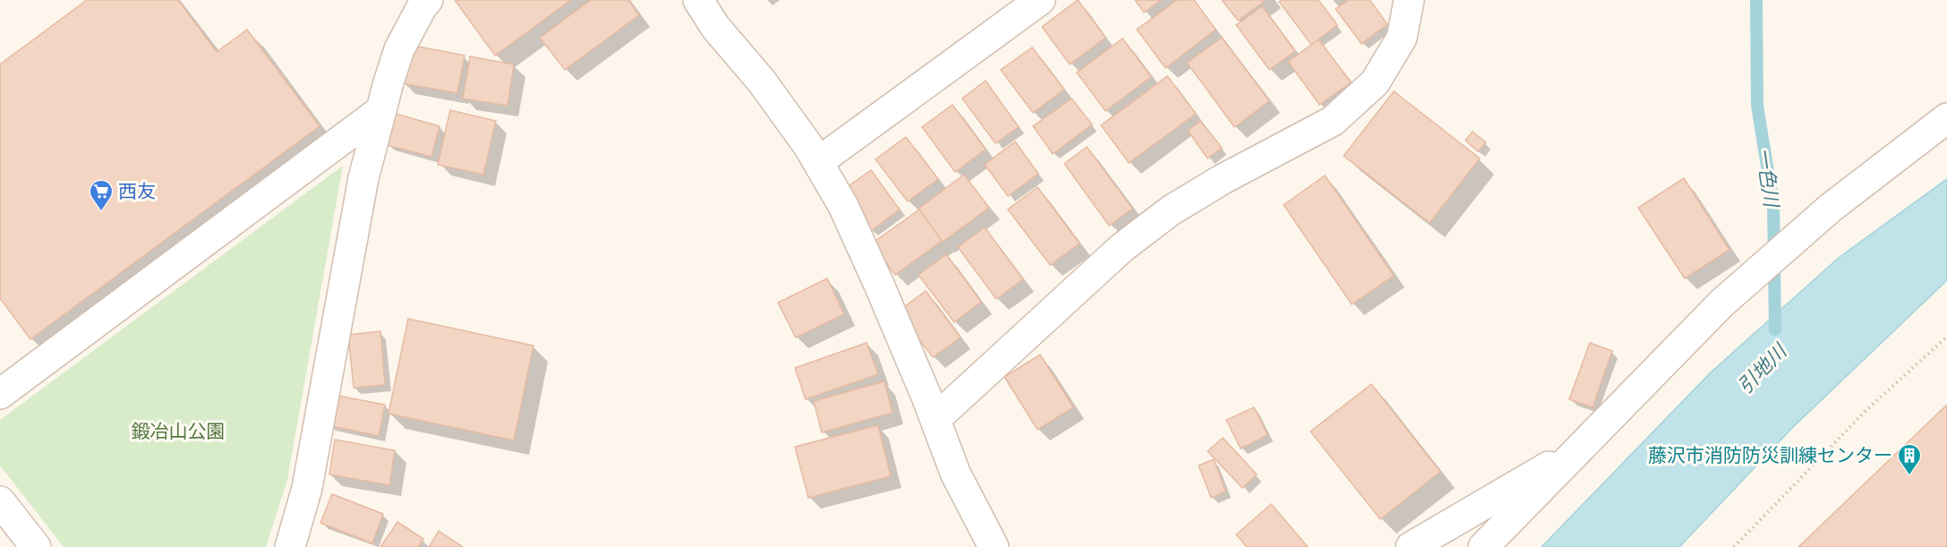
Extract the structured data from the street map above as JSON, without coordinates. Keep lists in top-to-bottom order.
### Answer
{
  "water": ["一色川", "引地川"],
  "parks": ["鍛冶山公園"],
  "places": {
    "supermarket": ["西友"],
    "building": ["藤沢市消防防災訓練センター"]
  }
}
